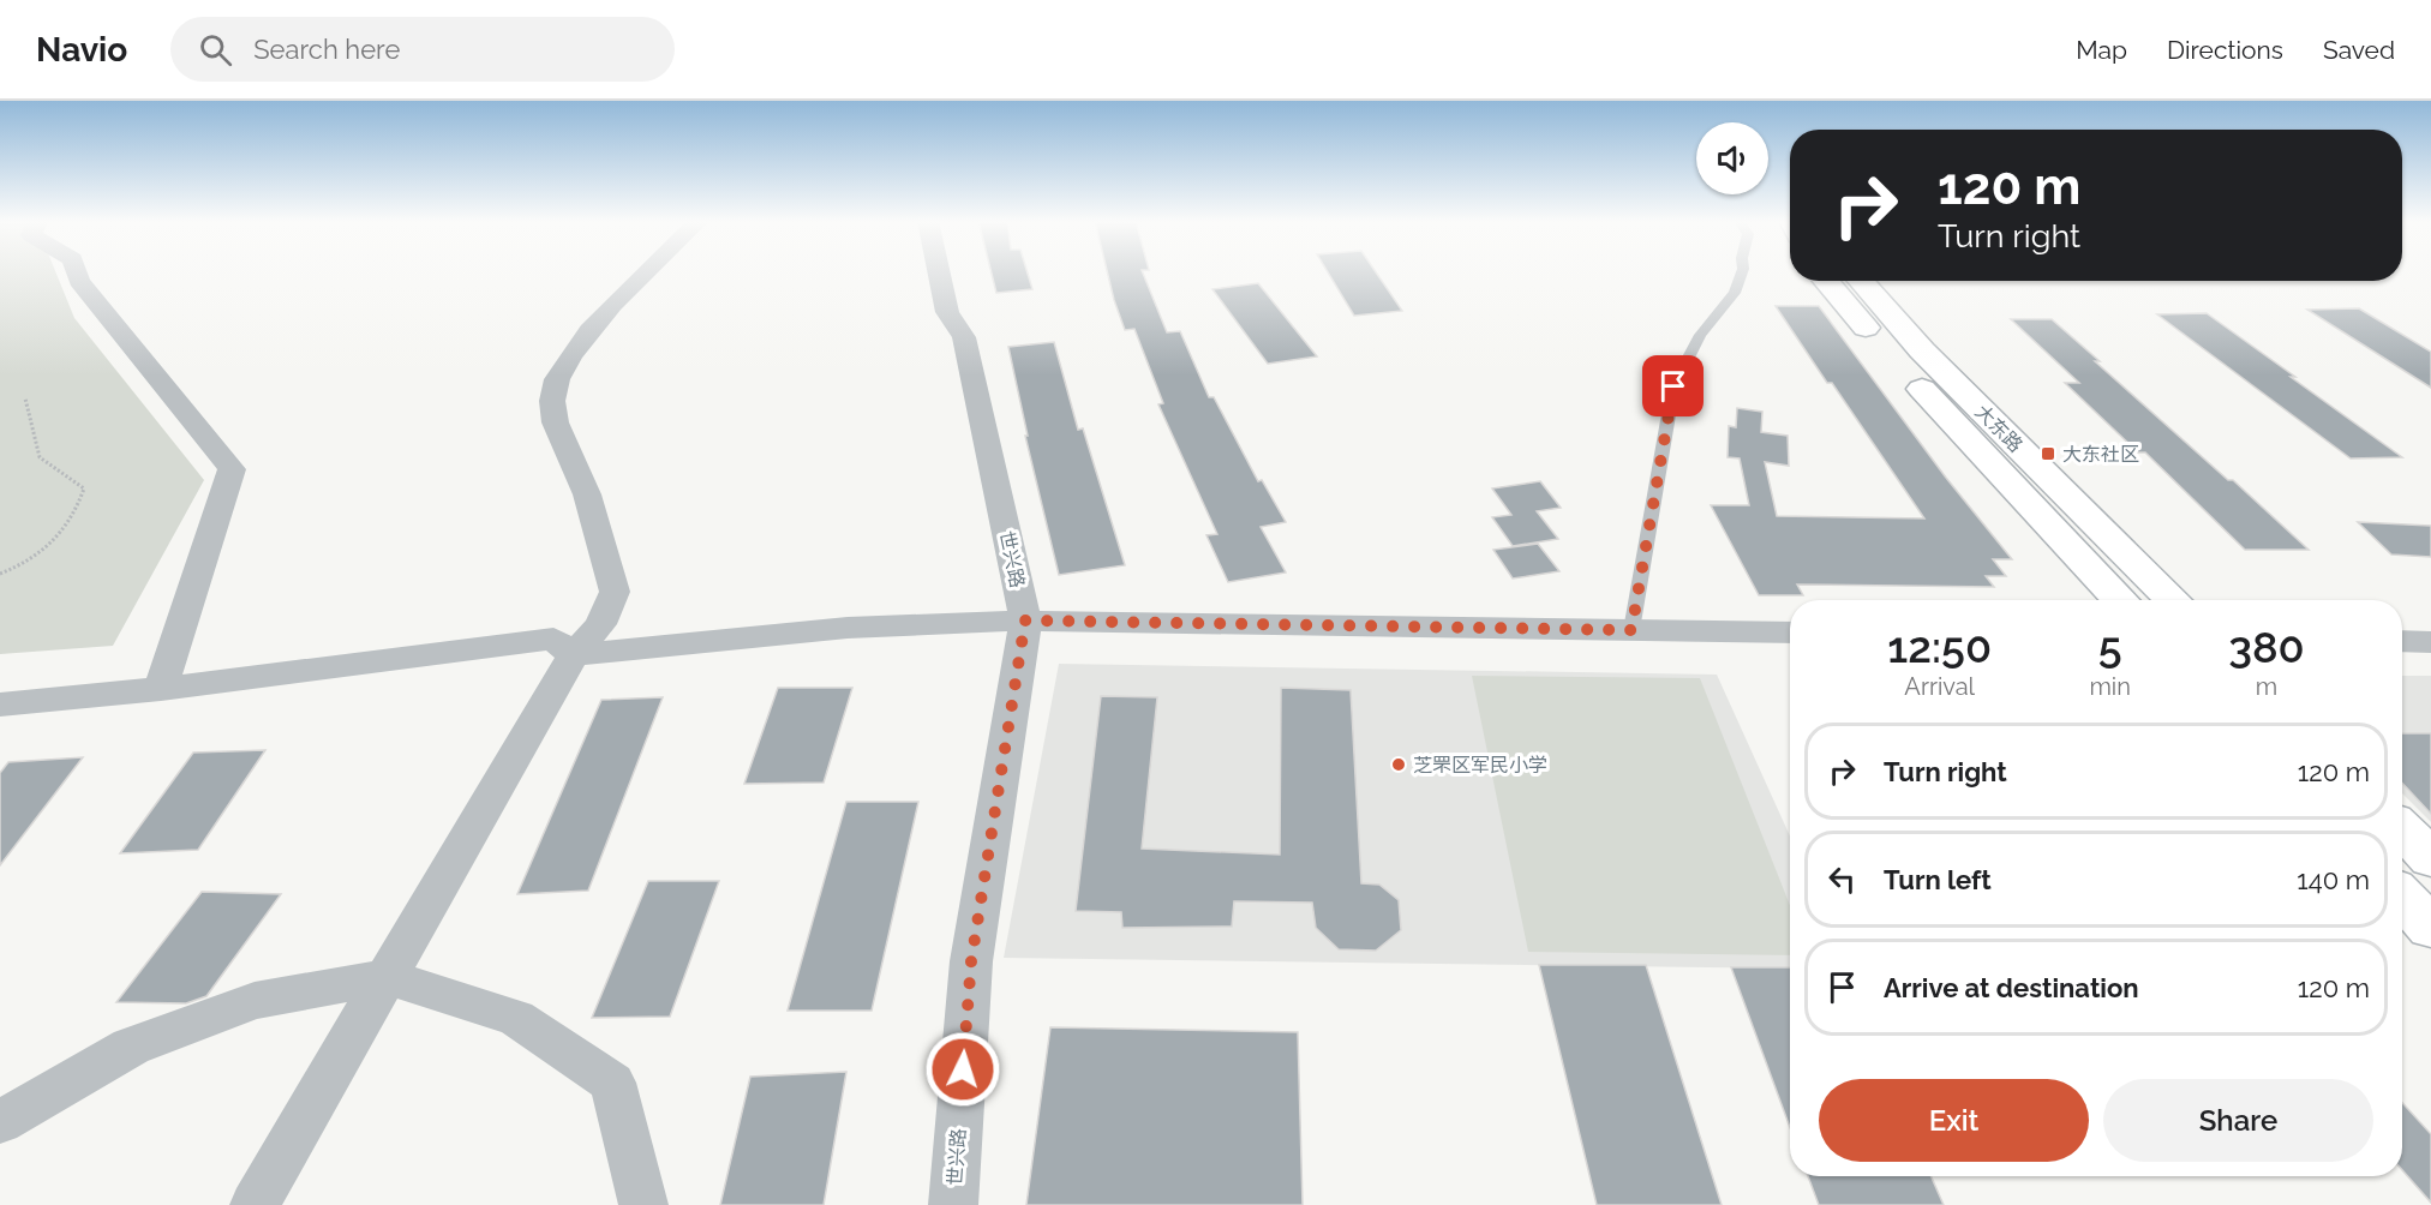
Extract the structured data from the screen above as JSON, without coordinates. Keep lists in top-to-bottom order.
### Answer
{
  "streets": {
    "street": ["大东路", "世兴路"]
  },
  "places": {
    "transit": ["大东社区"],
    "other": ["芝罘区军民小学"]
  },
  "page": {
    "header": "Navio",
    "search": "Search here",
    "nav": ["Map", "Directions", "Saved"],
    "turn": ["120 m", "Turn right"],
    "eta": [
      "12:50",
      "Arrival",
      "5",
      "min",
      "380",
      "m"
    ],
    "list": [
      {
        "name": "Turn right",
        "value": "120 m"
      },
      {
        "name": "Turn left",
        "value": "140 m"
      },
      {
        "name": "Arrive at destination",
        "value": "120 m"
      }
    ],
    "buttons": ["Exit", "Share"]
  }
}
